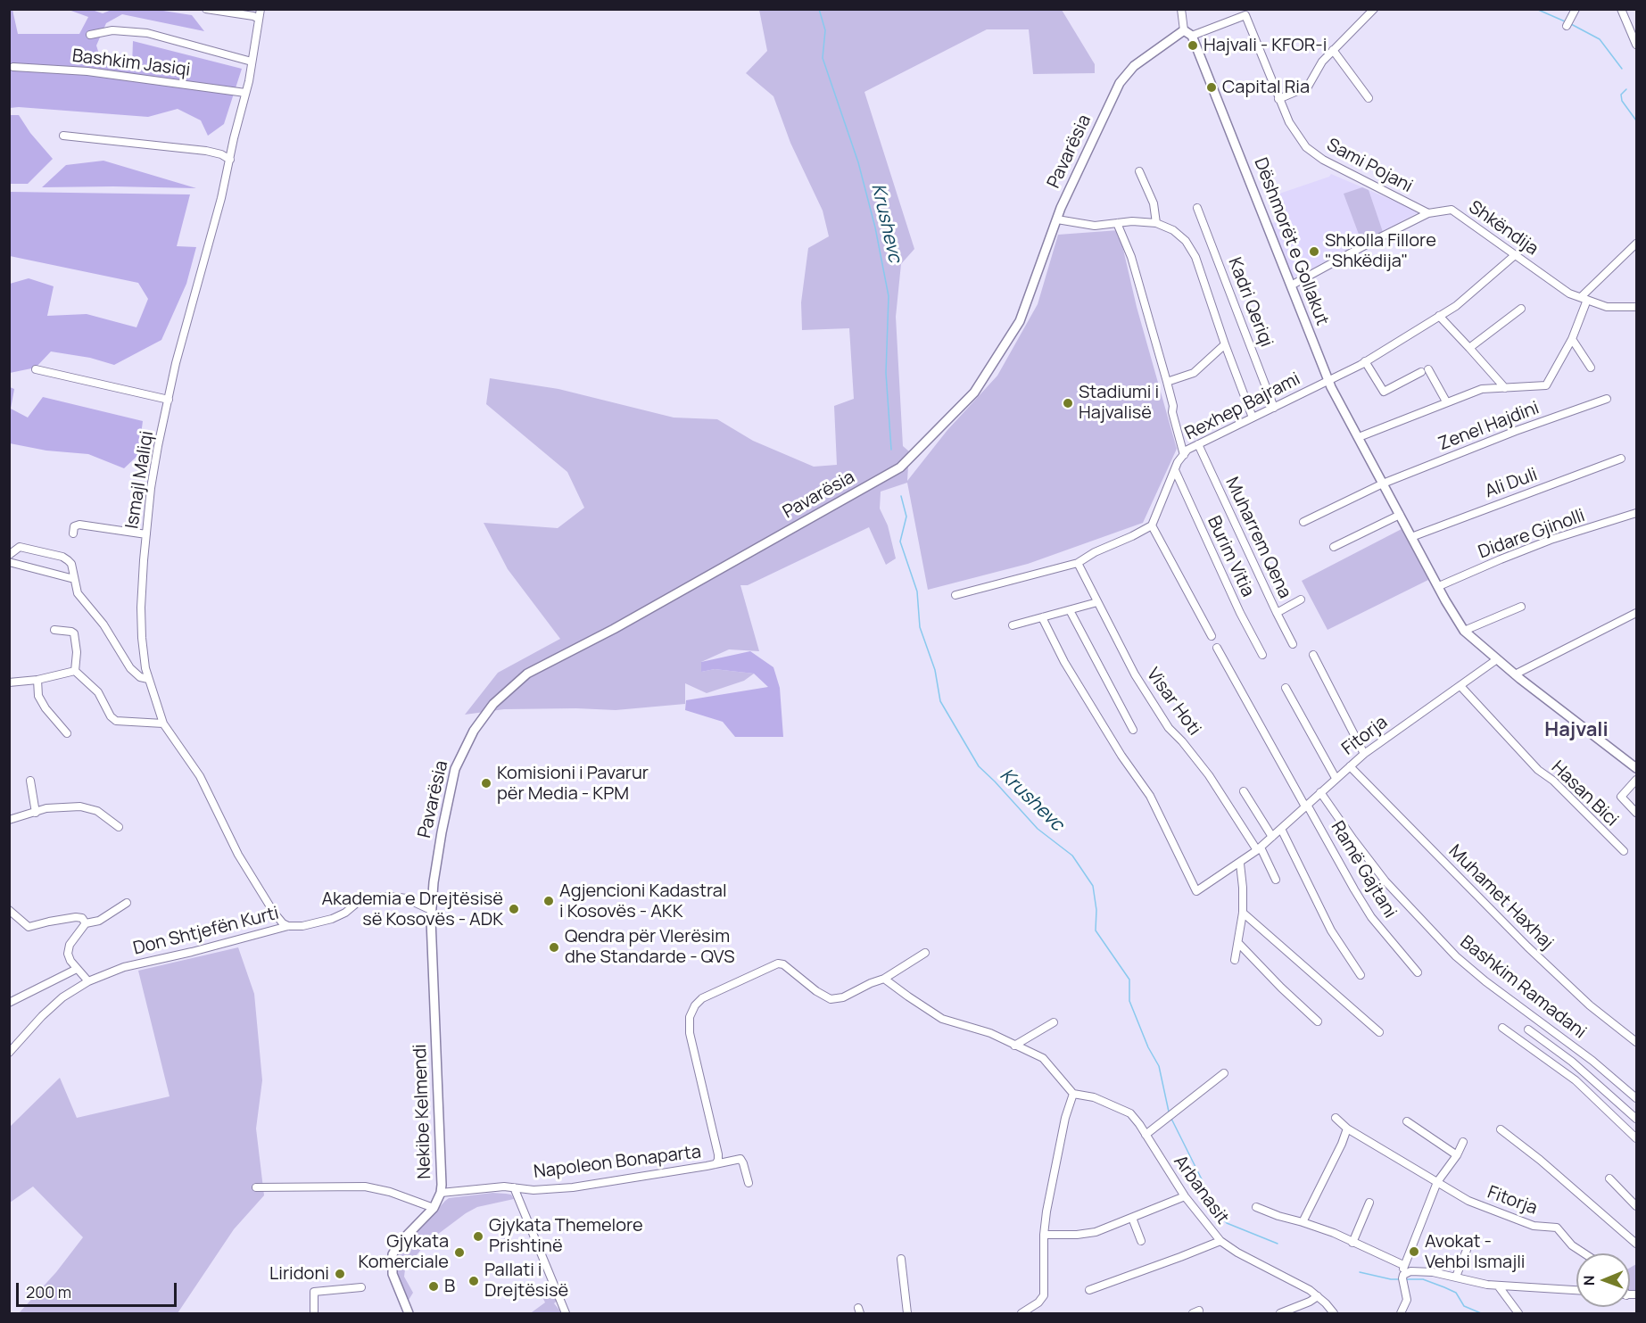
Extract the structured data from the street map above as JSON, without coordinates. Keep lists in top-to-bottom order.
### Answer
{
  "streets": {
    "street": [
      "Bashkim Jasiqi",
      "Pavarësia",
      "Sami Pojani",
      "Shkëndija",
      "Dëshmorët e Gollakut",
      "Kadri Qeriqi",
      "Rexhep Bajrami",
      "Zenel Hajdini",
      "Ismajl Maliqi",
      "Ali Duli",
      "Didare Gjinolli",
      "Muharrem Qena",
      "Burim Vitia",
      "Visar Hoti",
      "Fitorja",
      "Hasan Bici",
      "Ramë Gajtani",
      "Muhamet Haxhaj",
      "Don Shtjefën Kurti",
      "Bashkim Ramadani",
      "Nekibe Kelmendi",
      "Napoleon Bonaparta",
      "Arbanasit"
    ]
  },
  "crossings": [
    ["Bashkim Jasiqi", "Ismajl Maliqi"],
    ["Pavarësia", "Don Shtjefën Kurti"],
    ["Pavarësia", "Nekibe Kelmendi"],
    ["Sami Pojani", "Shkëndija"],
    ["Sami Pojani", "Dëshmorët e Gollakut"],
    ["Shkëndija", "Dëshmorët e Gollakut"],
    ["Shkëndija", "Rexhep Bajrami"],
    ["Dëshmorët e Gollakut", "Rexhep Bajrami"],
    ["Dëshmorët e Gollakut", "Zenel Hajdini"],
    ["Dëshmorët e Gollakut", "Ali Duli"],
    ["Dëshmorët e Gollakut", "Didare Gjinolli"],
    ["Dëshmorët e Gollakut", "Fitorja"],
    ["Kadri Qeriqi", "Rexhep Bajrami"],
    ["Rexhep Bajrami", "Muharrem Qena"],
    ["Rexhep Bajrami", "Burim Vitia"],
    ["Ismajl Maliqi", "Don Shtjefën Kurti"],
    ["Visar Hoti", "Fitorja"],
    ["Fitorja", "Hasan Bici"],
    ["Fitorja", "Ramë Gajtani"],
    ["Fitorja", "Muhamet Haxhaj"],
    ["Fitorja", "Bashkim Ramadani"],
    ["Nekibe Kelmendi", "Napoleon Bonaparta"]
  ],
  "districts": ["Hajvali"],
  "water": ["Krushevc"],
  "places": [
    "Hajvali - KFOR-i",
    "Capital Ria",
    "Shkolla Fillore \"Shkëdija\"",
    "Stadiumi i Hajvalisë",
    "Komisioni i Pavarur për Media - KPM",
    "Agjencioni Kadastral i Kosovës - AKK",
    "Akademia e Drejtësisë së Kosovës - ADK",
    "Qendra për Vlerësim dhe Standarde - QVS",
    "Gjykata Themelore Prishtinë",
    "Avokat - Vehbi Ismajli",
    "Gjykata Komerciale",
    "Liridoni",
    "Pallati i Drejtësisë",
    "B"
  ],
  "scale_bar": "200 m",
  "north": "left"
}
